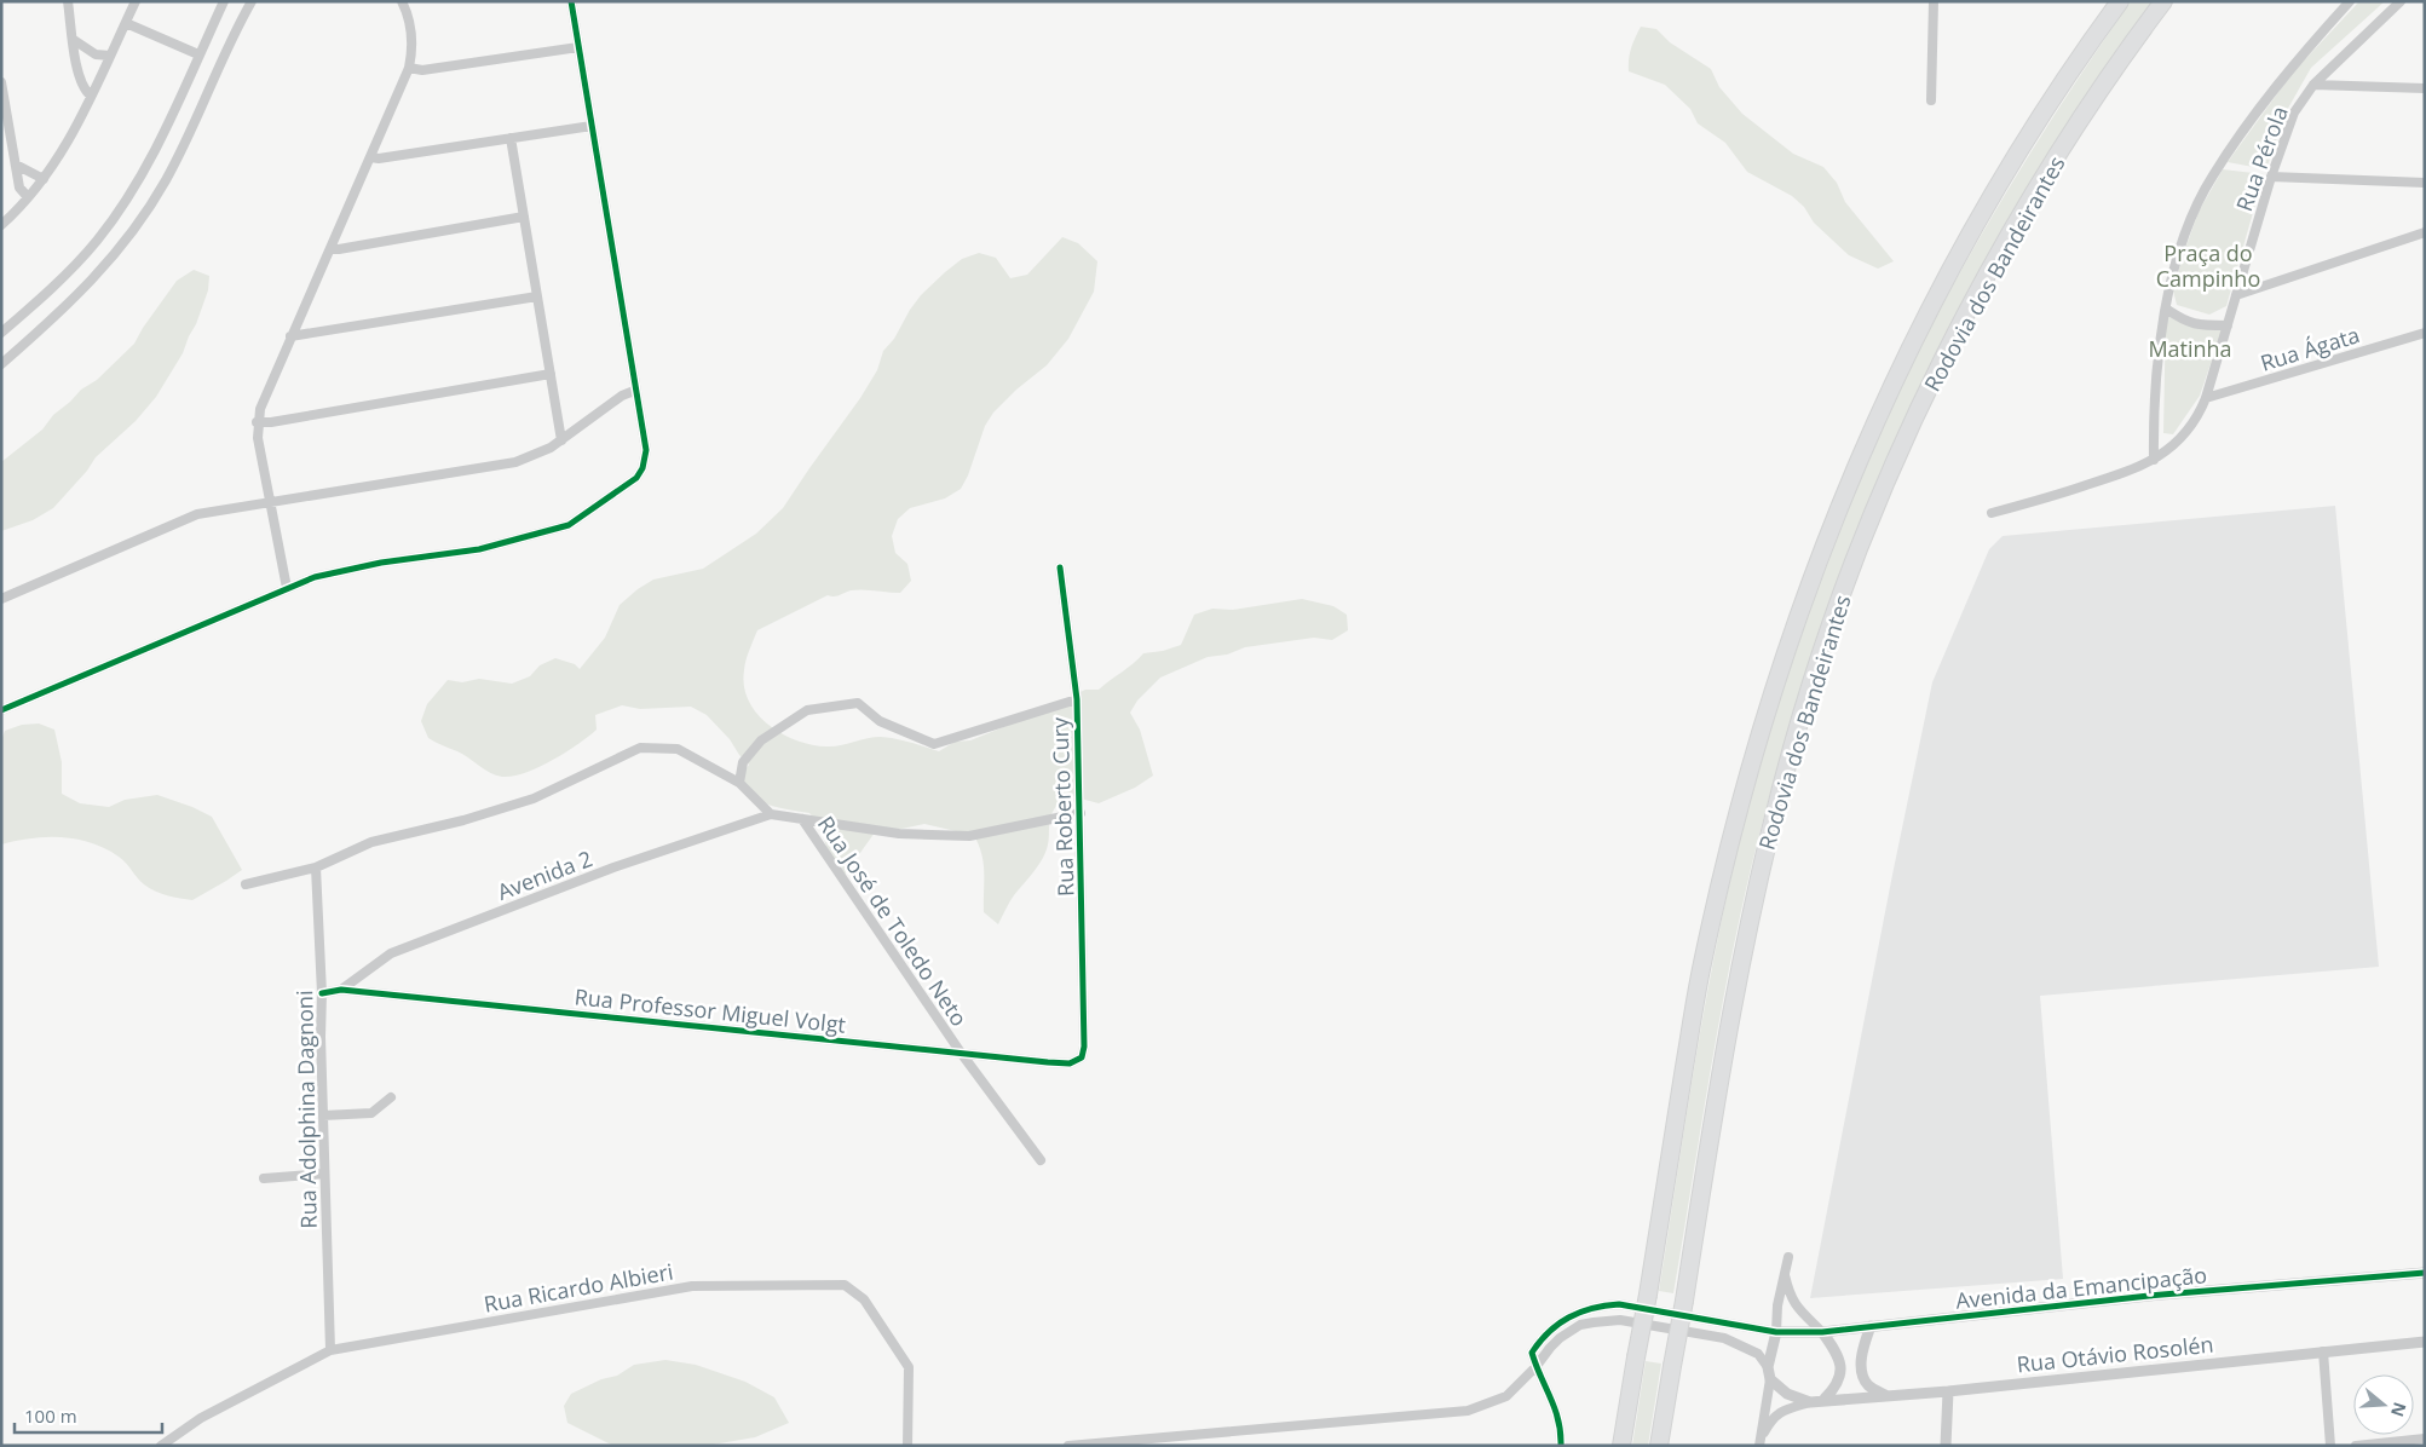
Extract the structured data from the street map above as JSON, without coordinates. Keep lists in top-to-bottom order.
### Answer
{
  "streets": {
    "highway": ["Rodovia dos Bandeirantes"],
    "street": [
      "Rua Pérola",
      "Rua Ágata",
      "Rua Roberto Cury",
      "Avenida 2",
      "Rua José de Toledo Neto",
      "Rua Professor Miguel Volgt",
      "Rua Adolphina Dagnoni",
      "Rua Ricardo Albieri",
      "Avenida da Emancipação",
      "Rua Otávio Rosolén"
    ]
  },
  "crossings": [
    ["Rua Pérola", "Rua Ágata"],
    ["Rua Roberto Cury", "Rua Professor Miguel Volgt"],
    ["Avenida 2", "Rua Professor Miguel Volgt"],
    ["Rua José de Toledo Neto", "Rua Professor Miguel Volgt"],
    ["Rua Professor Miguel Volgt", "Rua Adolphina Dagnoni"],
    ["Rua Adolphina Dagnoni", "Rua Ricardo Albieri"],
    ["Avenida da Emancipação", "Rua Otávio Rosolén"]
  ],
  "parks": ["Praça do Campinho", "Matinha"],
  "scale_bar": "100 m",
  "north": "right"
}
